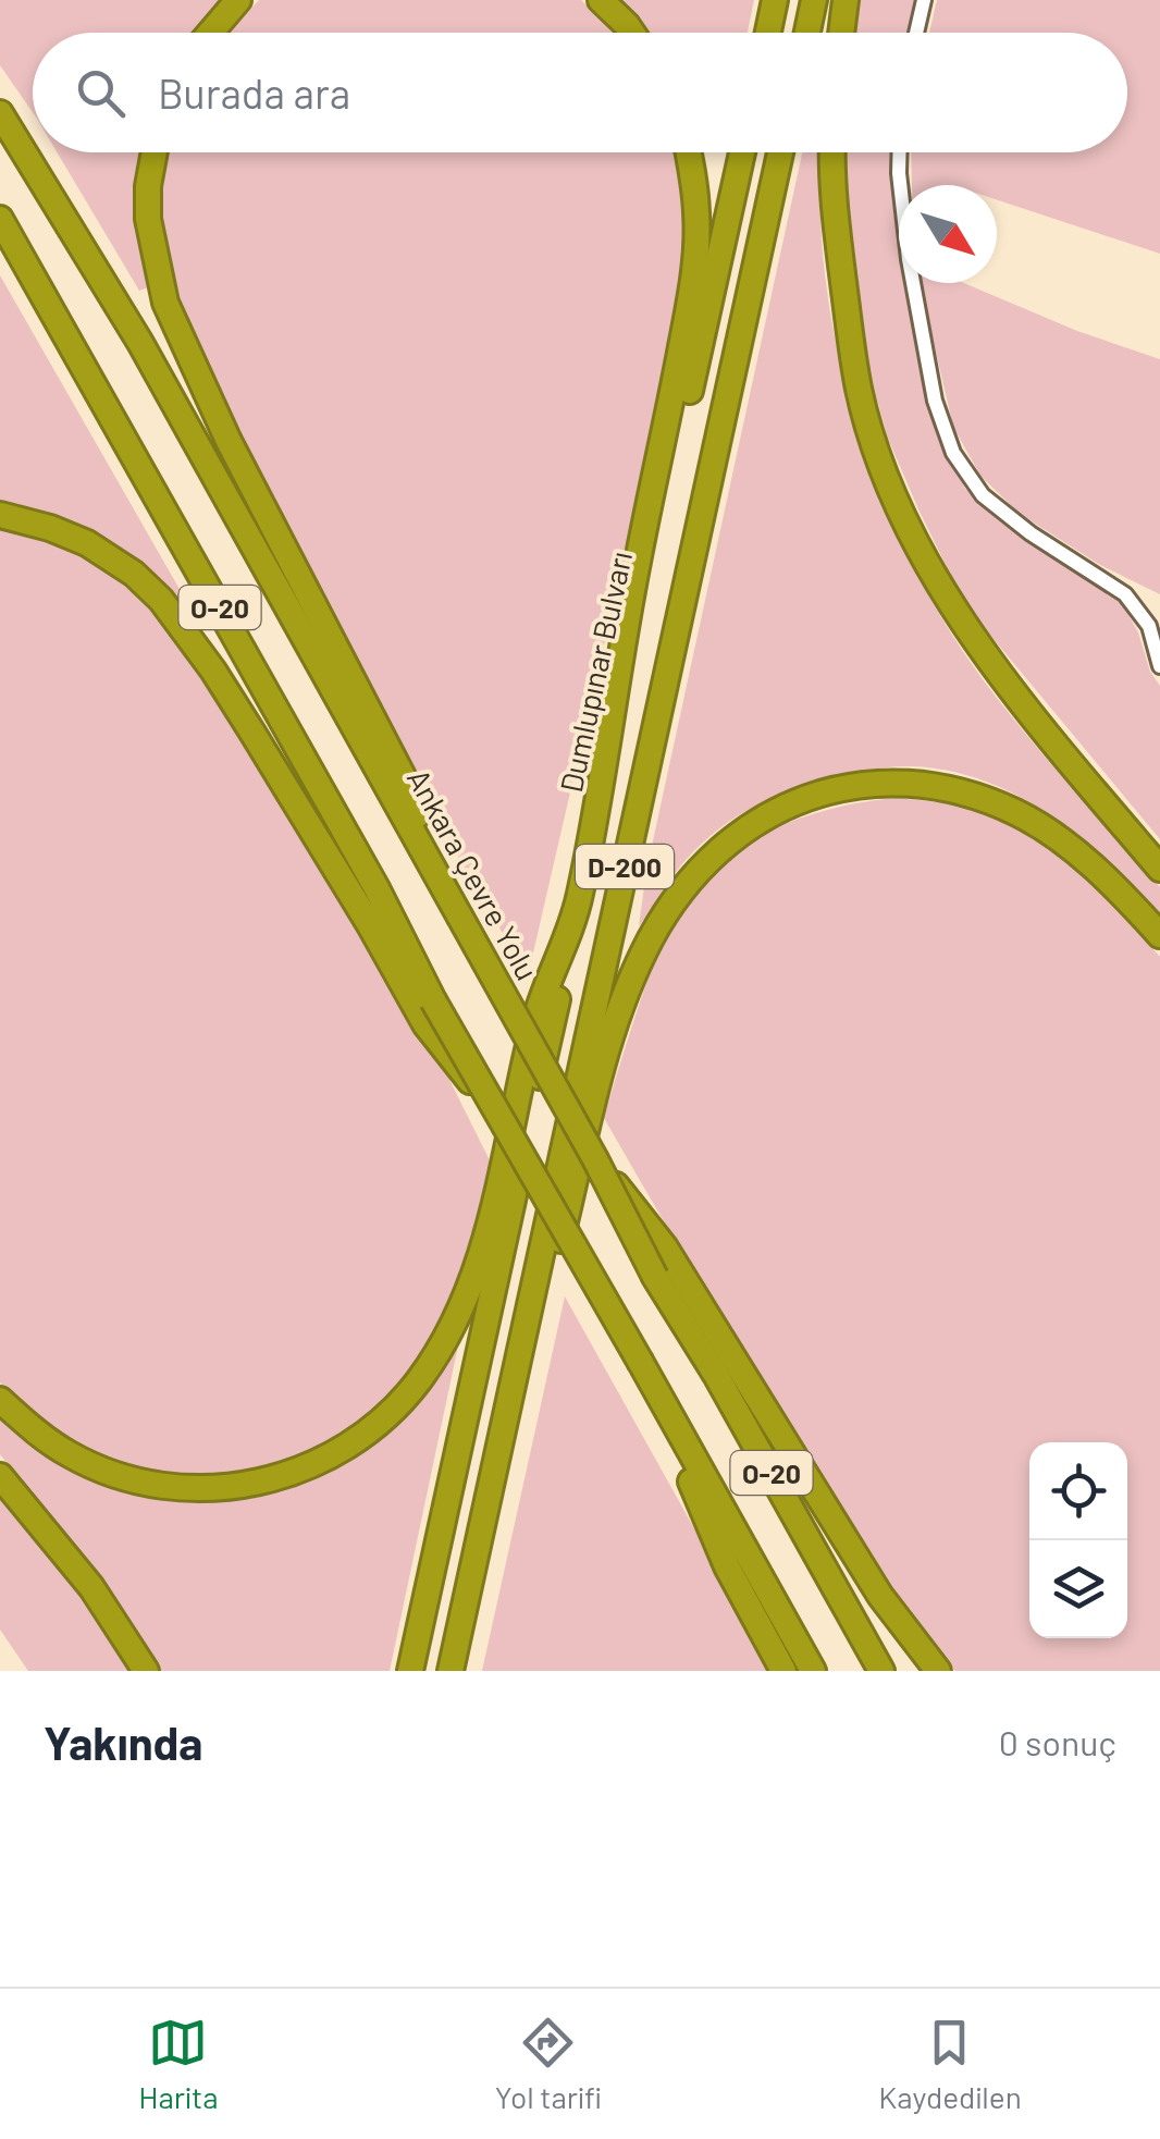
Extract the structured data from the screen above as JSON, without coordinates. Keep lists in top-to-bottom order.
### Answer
{
  "streets": {
    "highway": [
      "O-20",
      "Dumlupınar Bulvarı",
      "D-200",
      "Ankara Çevre Yolu"
    ]
  },
  "north": "bottom right",
  "page": {
    "search": "Burada ara",
    "heading": ["Yakında", "0 sonuç"],
    "nav": ["Harita", "Yol tarifi", "Kaydedilen"]
  }
}
